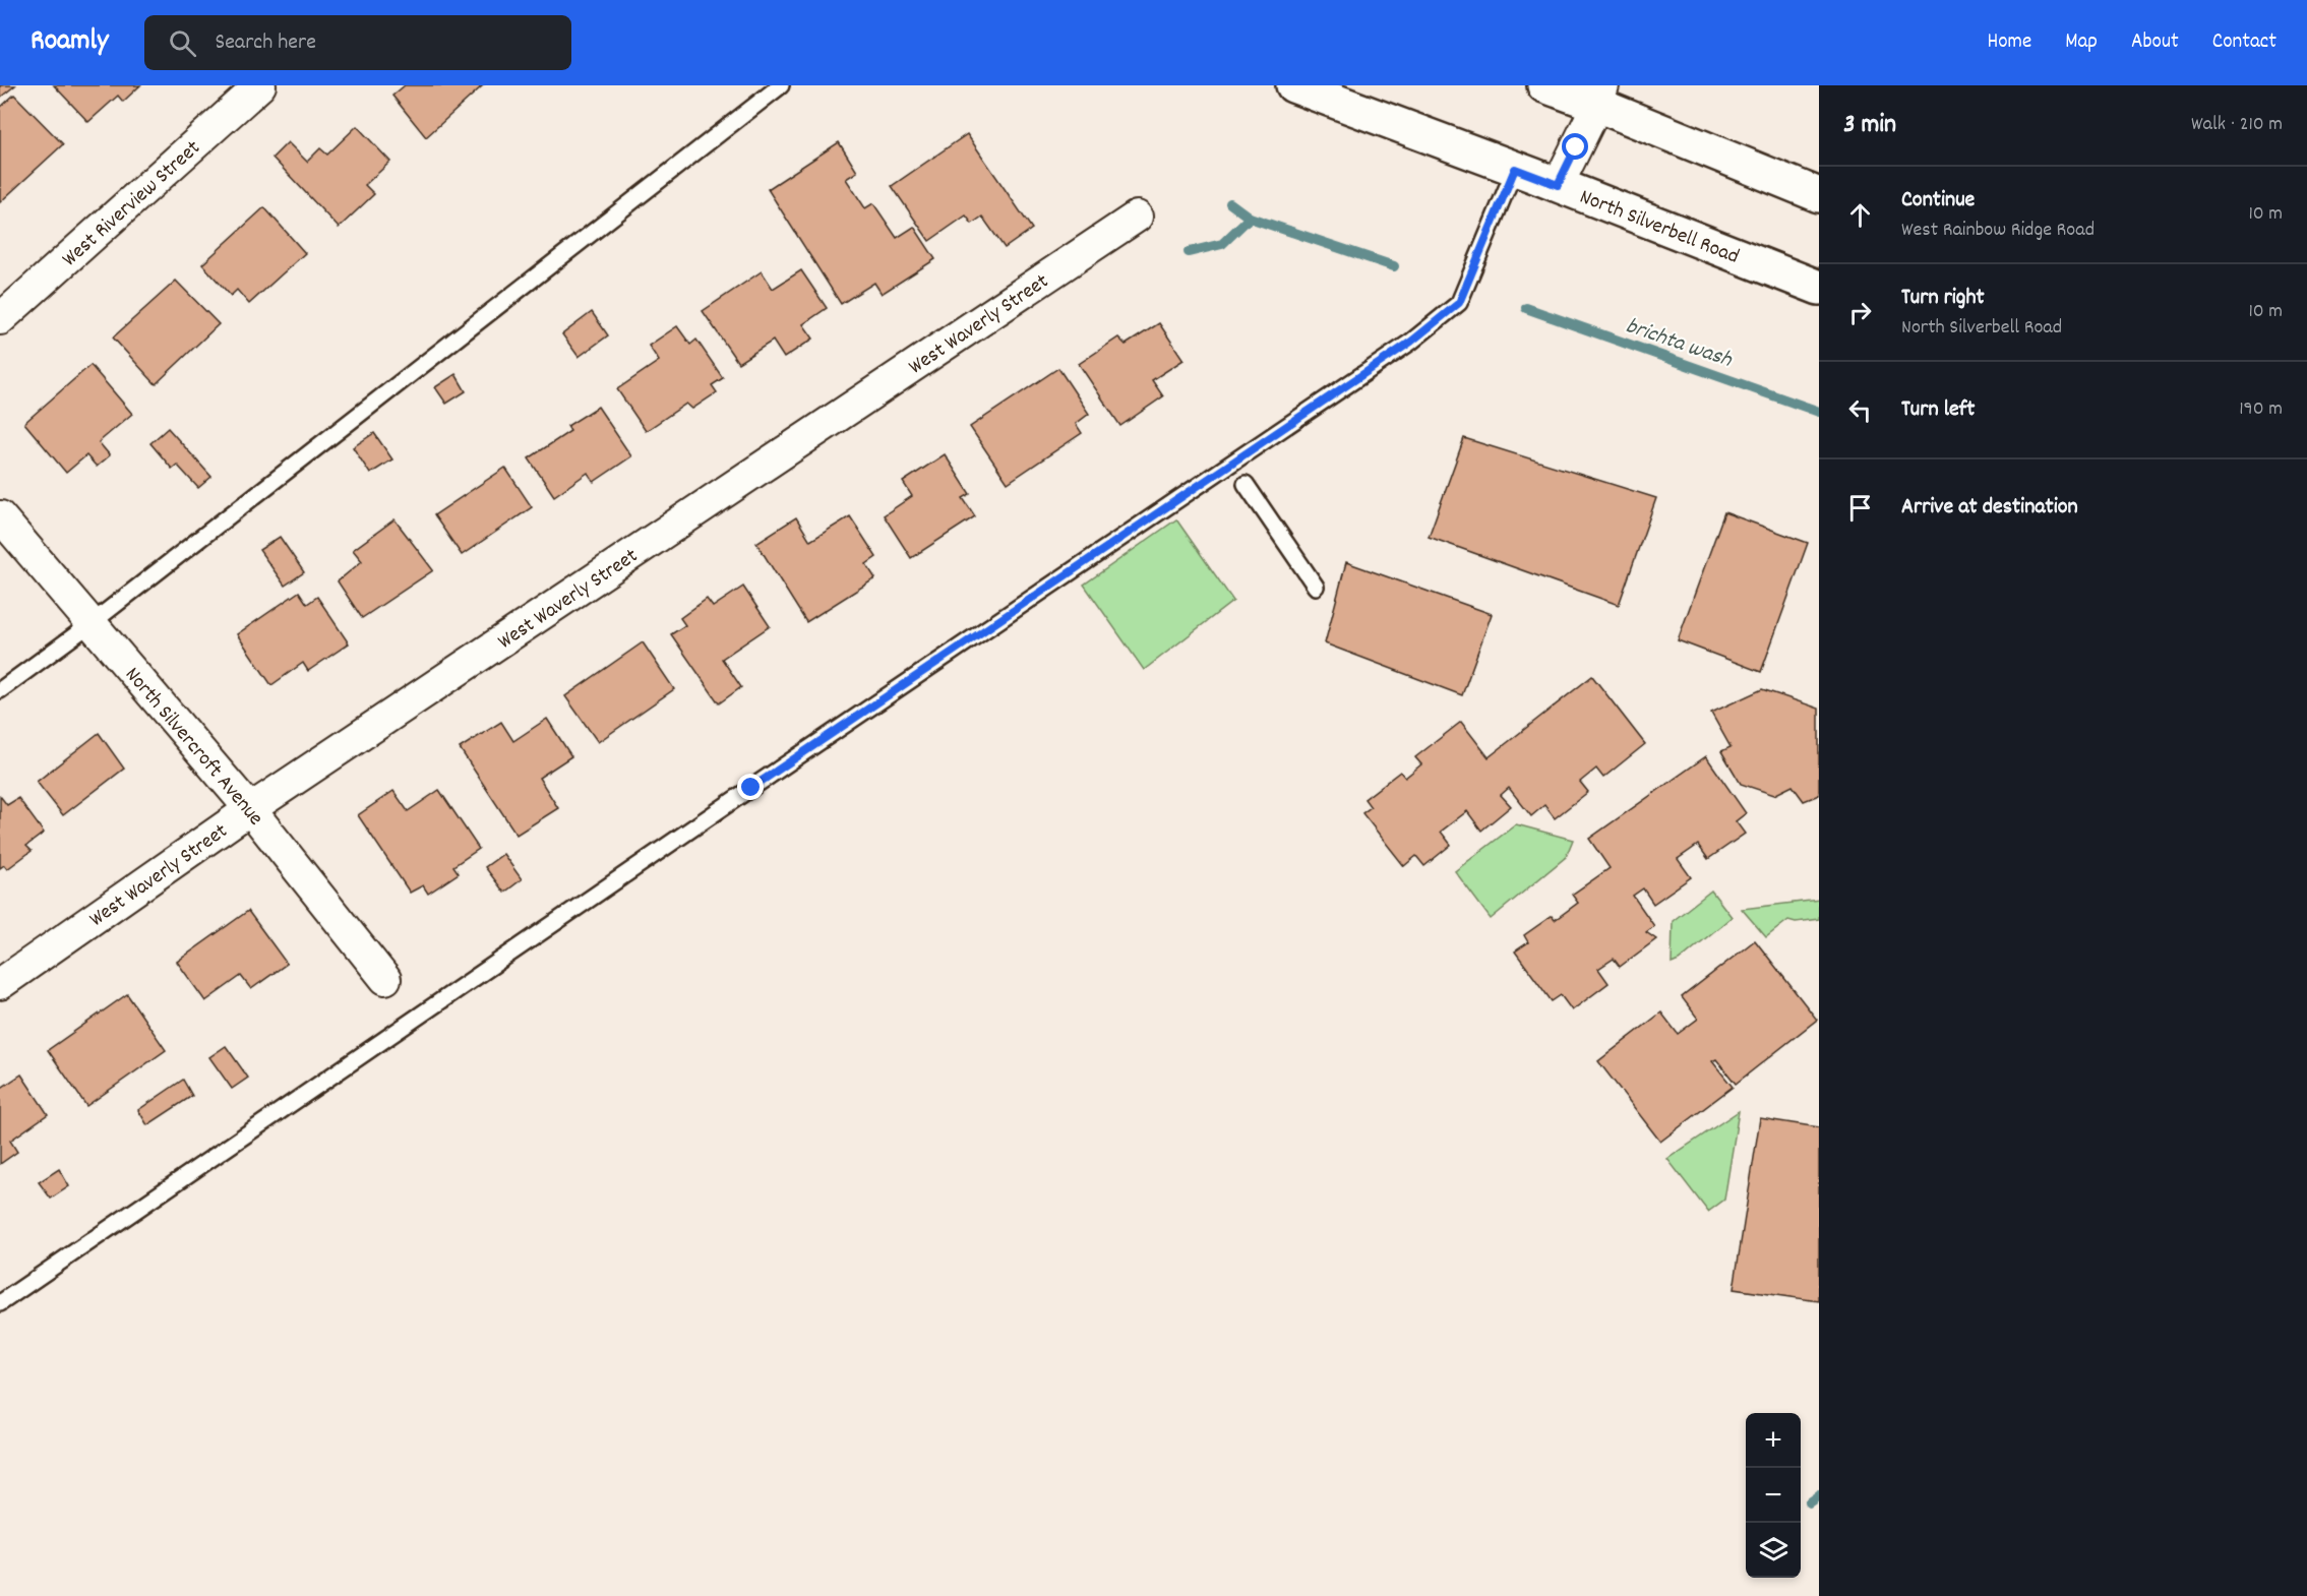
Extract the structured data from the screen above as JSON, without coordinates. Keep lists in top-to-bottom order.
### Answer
{
  "streets": {
    "main road": ["North Silverbell Road"],
    "street": ["West Riverview Street", "West Waverly Street", "North Silvercroft Avenue"]
  },
  "crossings": [
    ["West Waverly Street", "North Silvercroft Avenue"]
  ],
  "water": ["brichta wash"],
  "page": {
    "header": "Roamly",
    "search": "Search here",
    "nav": [
      "Home",
      "Map",
      "About",
      "Contact"
    ],
    "heading": ["3 min", "Walk · 210 m"],
    "list": [
      ["Continue", "West Rainbow Ridge Road", "10 m"],
      ["Turn right", "North Silverbell Road", "10 m"],
      ["Turn left", "190 m"],
      "Arrive at destination"
    ],
    "map_buttons": ["+", "−"]
  }
}
